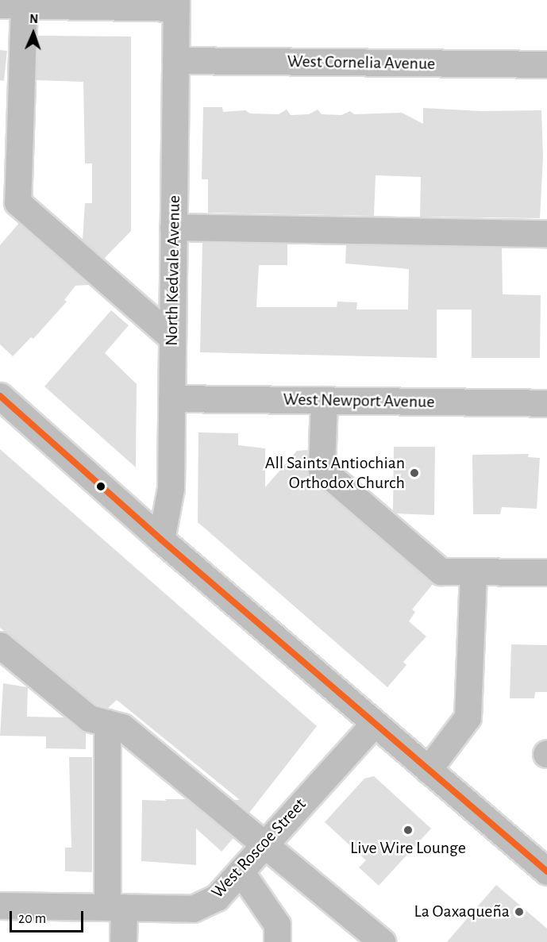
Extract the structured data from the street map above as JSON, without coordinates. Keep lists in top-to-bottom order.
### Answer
{
  "streets": {
    "street": [
      "West Cornelia Avenue",
      "North Kedvale Avenue",
      "West Newport Avenue",
      "West Roscoe Street"
    ]
  },
  "crossings": [
    ["West Cornelia Avenue", "North Kedvale Avenue"],
    ["North Kedvale Avenue", "West Newport Avenue"]
  ],
  "places": ["All Saints Antiochian Orthodox Church", "Live Wire Lounge", "La Oaxaqueña"],
  "scale_bar": "20 m",
  "north": "top"
}
